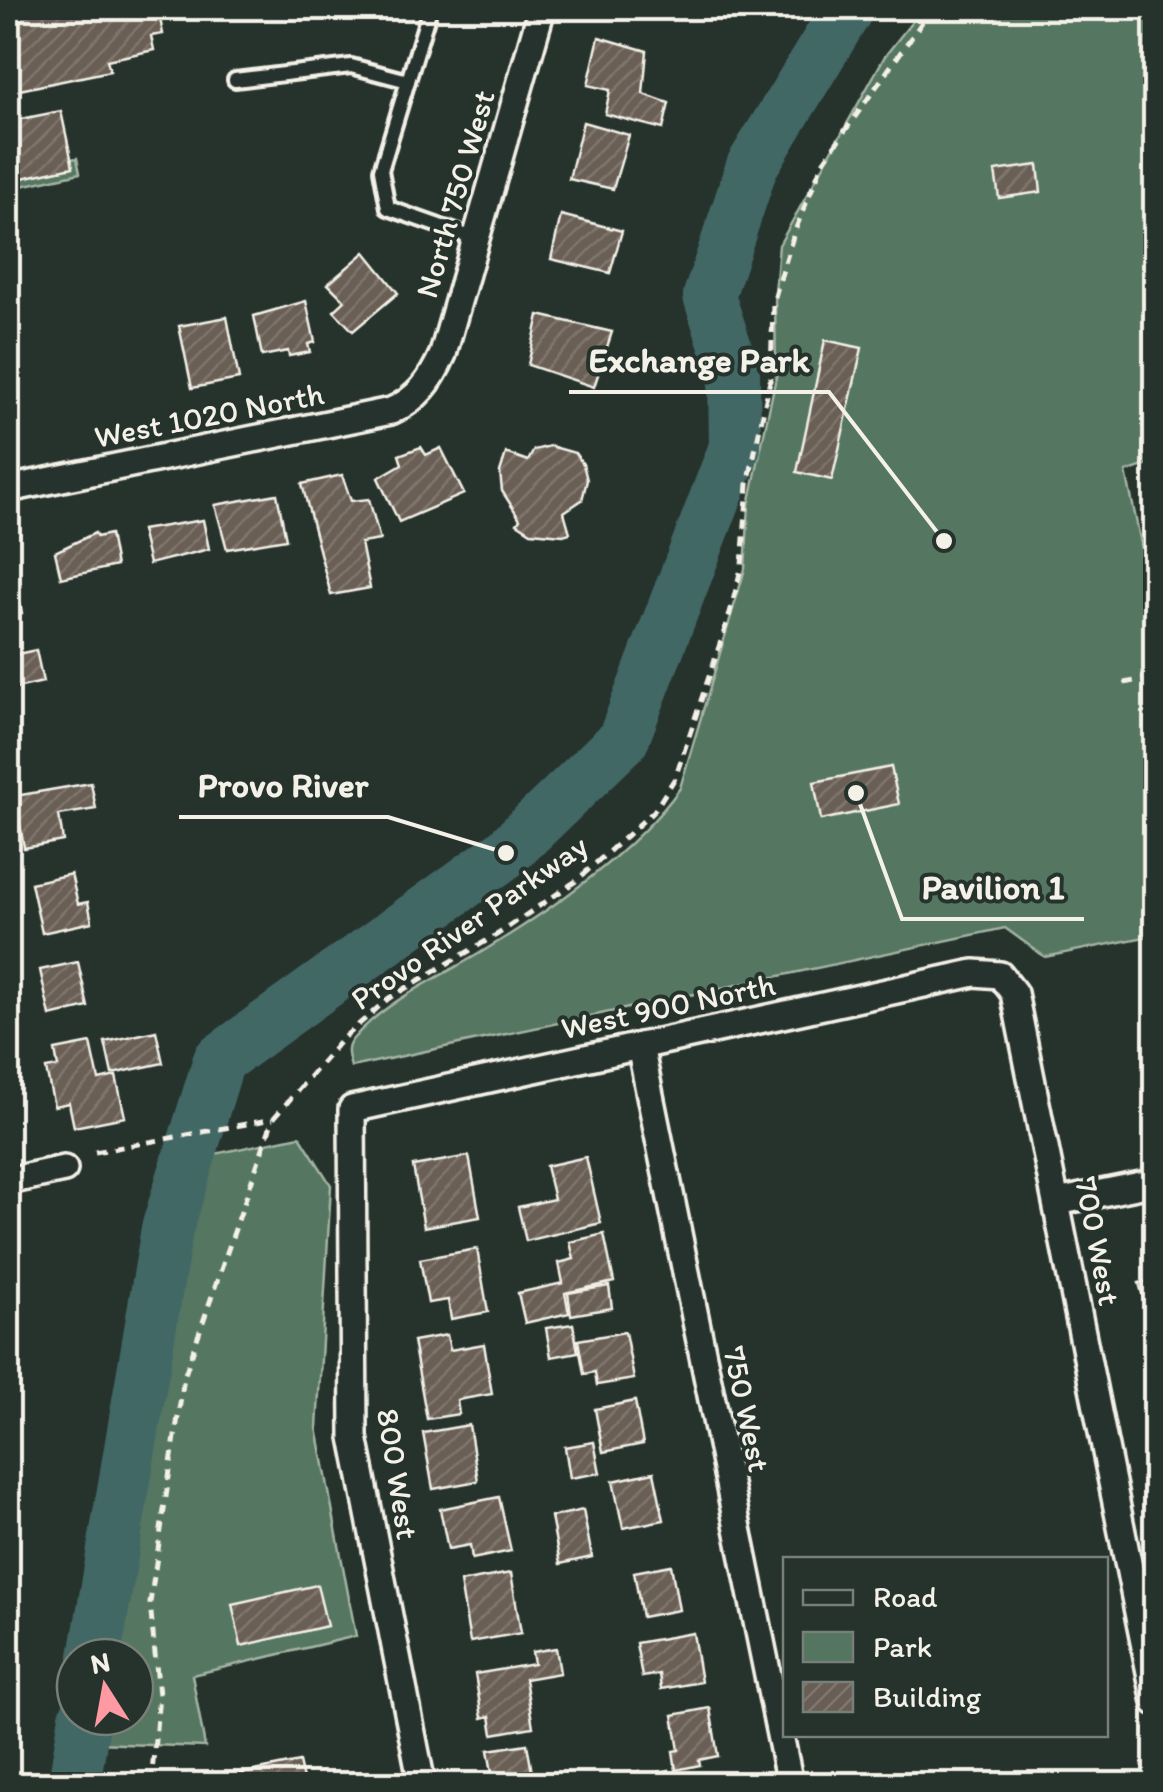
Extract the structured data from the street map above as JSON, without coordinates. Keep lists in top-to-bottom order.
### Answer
{
  "streets": {
    "street": [
      "North 750 West",
      "West 1020 North",
      "West 900 North",
      "700 West",
      "750 West",
      "800 West"
    ],
    "path": ["Provo River Parkway"]
  },
  "crossings": [
    ["North 750 West", "West 1020 North"],
    ["West 900 North", "700 West"],
    ["West 900 North", "750 West"],
    ["West 900 North", "800 West"]
  ],
  "places": ["Exchange Park", "Pavilion 1", "Provo River"],
  "legend": ["Road", "Park", "Building"],
  "north": "top"
}
